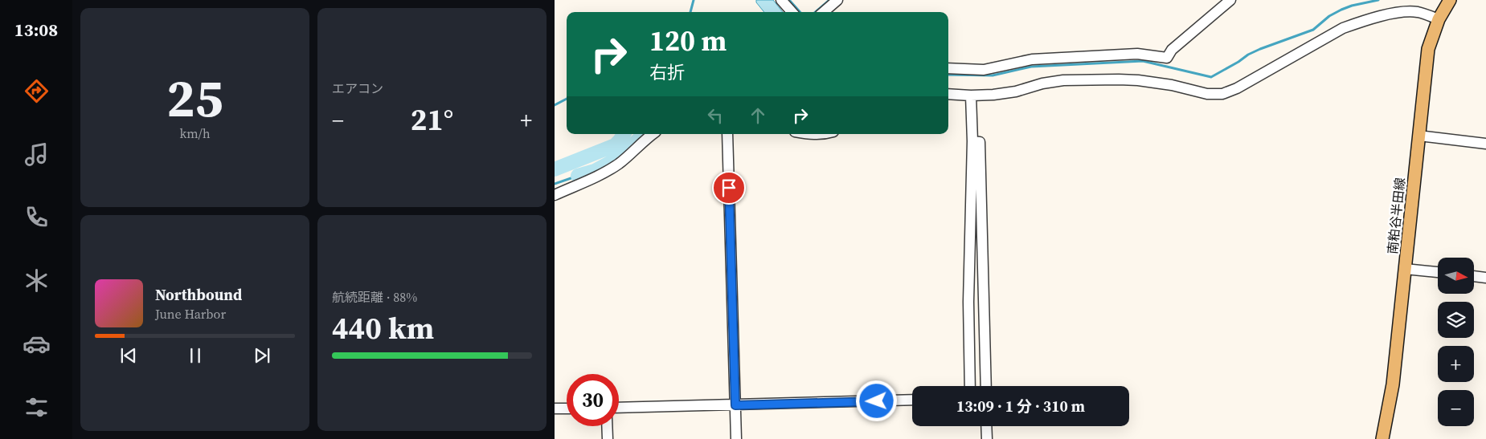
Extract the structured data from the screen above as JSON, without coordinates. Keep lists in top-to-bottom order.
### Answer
{
  "streets": {
    "main road": ["南粕谷半田線"]
  },
  "north": "right",
  "page": {
    "tabs": "13:08",
    "tile": [
      ["25", "km/h"],
      "エアコン",
      ["航続距離 · 88%", "440 km"]
    ],
    "turn": ["120 m", "右折"],
    "heat": ["−", "21°", "+"],
    "map_buttons": ["+", "−"],
    "song": ["Northbound", "June Harbor"],
    "limit": "30",
    "trip": "13:09 · 1 分 · 310 m"
  }
}
